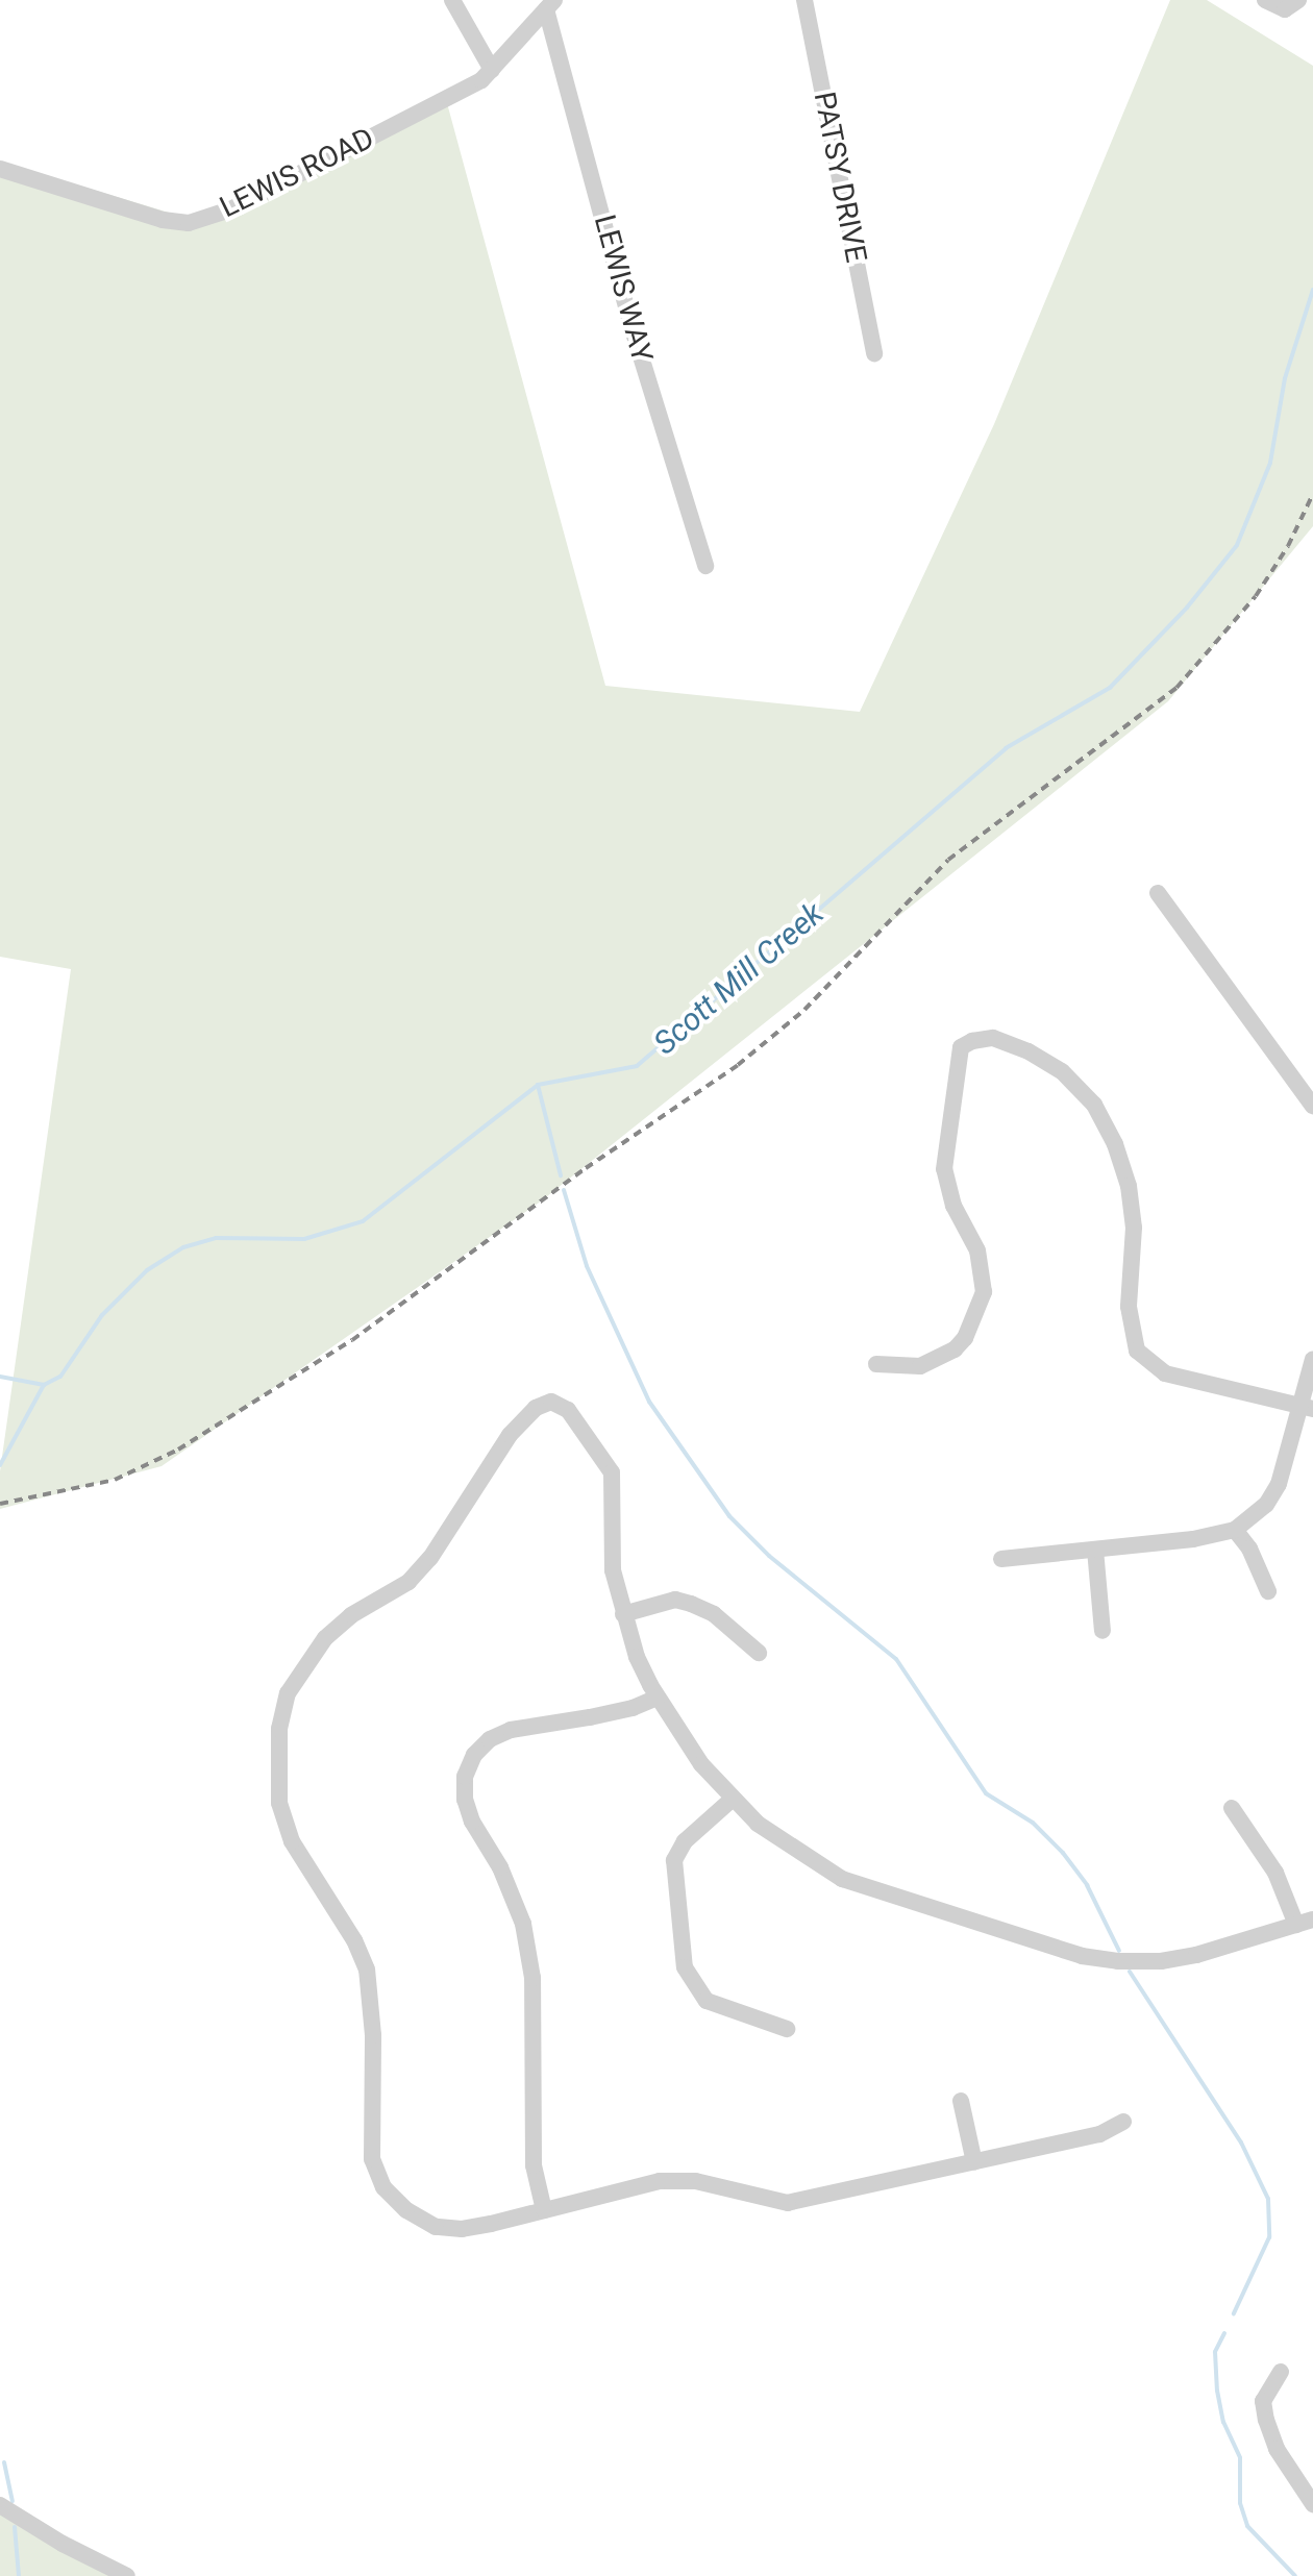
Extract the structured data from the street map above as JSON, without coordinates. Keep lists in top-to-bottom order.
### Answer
{
  "streets": {
    "street": ["LEWIS ROAD", "PATSY DRIVE", "LEWIS WAY"]
  },
  "crossings": [
    ["LEWIS ROAD", "LEWIS WAY"]
  ],
  "water": ["Scott Mill Creek"]
}
